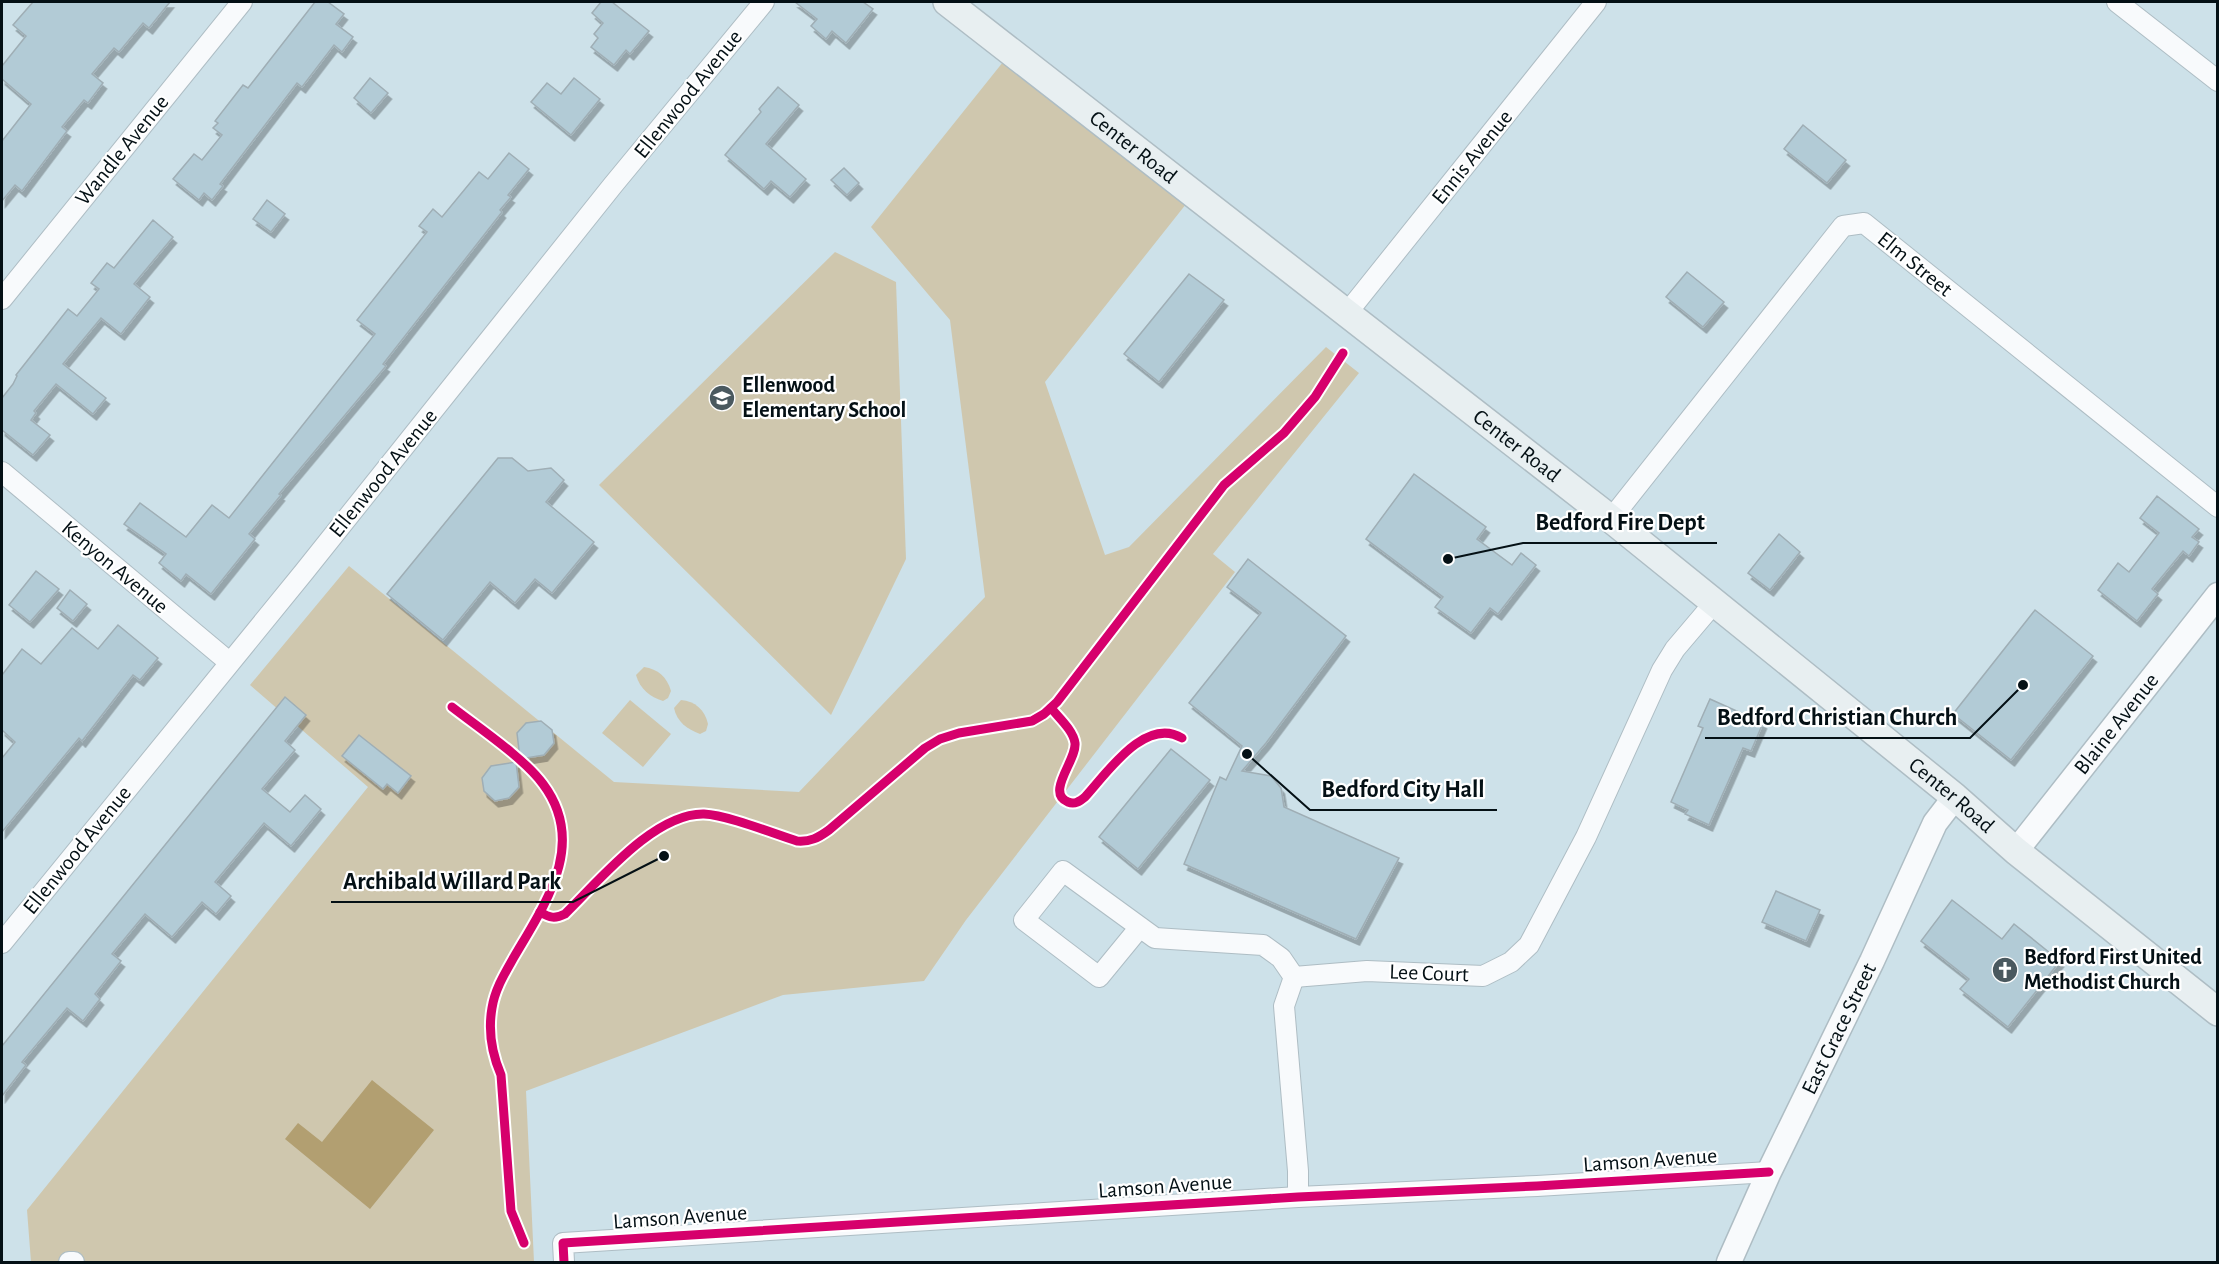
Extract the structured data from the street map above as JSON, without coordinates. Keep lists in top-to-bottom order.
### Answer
{
  "streets": {
    "main road": ["Center Road"],
    "street": [
      "Ellenwood Avenue",
      "Wandle Avenue",
      "Ennis Avenue",
      "Elm Street",
      "Kenyon Avenue",
      "Blaine Avenue",
      "Lee Court",
      "East Grace Street",
      "Lamson Avenue"
    ]
  },
  "crossings": [
    ["Ellenwood Avenue", "Kenyon Avenue"],
    ["Center Road", "Ennis Avenue"],
    ["Center Road", "Elm Street"],
    ["Center Road", "Blaine Avenue"],
    ["Center Road", "Lee Court"],
    ["Center Road", "East Grace Street"],
    ["East Grace Street", "Lamson Avenue"]
  ],
  "places": {
    "school or university": ["Ellenwood Elementary School"],
    "other": [
      "Bedford Fire Dept",
      "Bedford Christian Church",
      "Bedford City Hall",
      "Archibald Willard Park"
    ],
    "church": ["Bedford First United Methodist Church"]
  }
}
